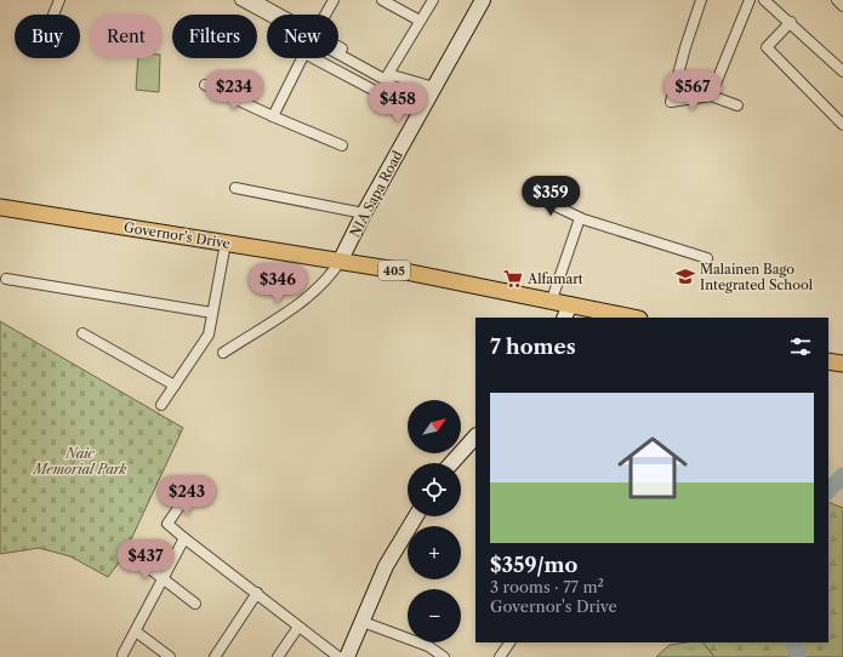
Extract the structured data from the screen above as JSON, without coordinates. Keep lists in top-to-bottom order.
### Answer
{
  "streets": {
    "main road": ["Governor's Drive", "405"],
    "street": ["NIA Sapa Road"]
  },
  "crossings": [
    ["NIA Sapa Road", "Governor's Drive"]
  ],
  "parks": ["Naic Memorial Park"],
  "places": {
    "school or university": ["Malainen Bago Integrated School"],
    "supermarket": ["Alfamart"]
  },
  "north": "top right",
  "page": {
    "chip": [
      "Buy",
      "Rent",
      "Filters",
      "New"
    ],
    "price": [
      "$234",
      "$567",
      "$458",
      "$359",
      "$346",
      "$243",
      "$437"
    ],
    "heading": "7 homes",
    "list": [
      {
        "name": "$359/mo",
        "note": "3 rooms · 77 m² · Governor's Drive"
      }
    ],
    "map_buttons": ["+", "−"]
  }
}
